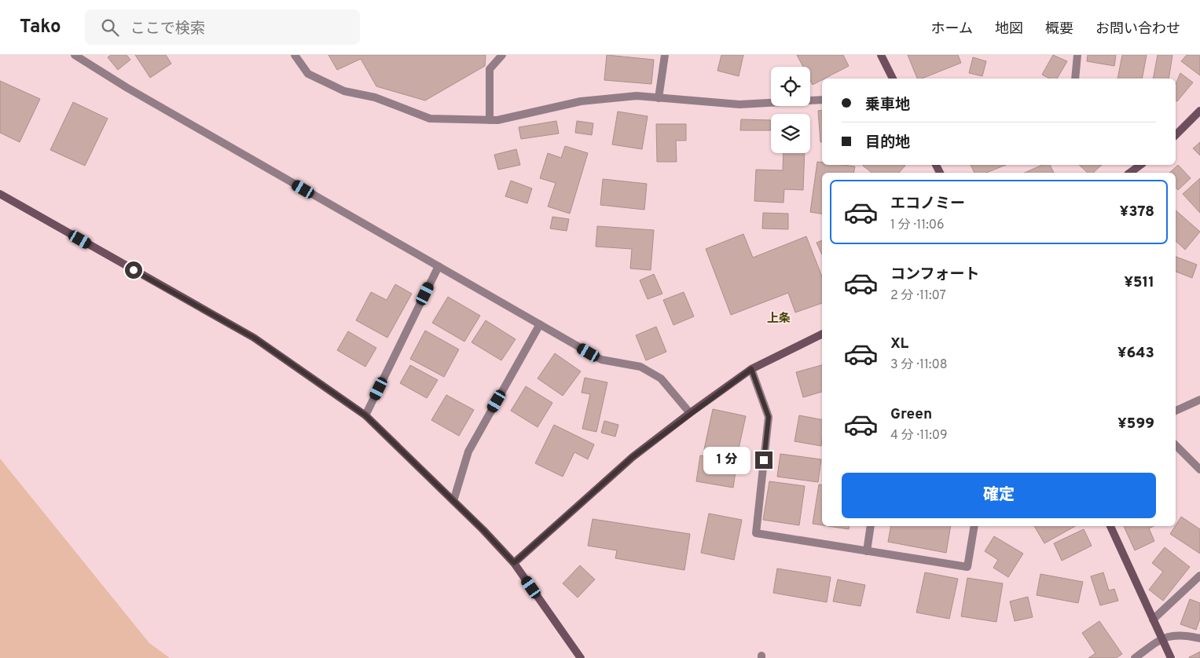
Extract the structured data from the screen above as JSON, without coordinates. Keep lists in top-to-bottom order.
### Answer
{
  "districts": ["上条"],
  "page": {
    "header": "Tako",
    "search": "ここで検索",
    "nav": [
      "ホーム",
      "地図",
      "概要",
      "お問い合わせ"
    ],
    "banner": ["乗車地", "目的地"],
    "list": [
      {
        "name": "エコノミー",
        "note": "1 分 · 11:06",
        "value": "¥378"
      },
      {
        "name": "コンフォート",
        "note": "2 分 · 11:07",
        "value": "¥511"
      },
      {
        "name": "XL",
        "note": "3 分 · 11:08",
        "value": "¥643"
      },
      {
        "name": "Green",
        "note": "4 分 · 11:09",
        "value": "¥599"
      }
    ],
    "bubble": "1 分",
    "buttons": "確定"
  }
}
